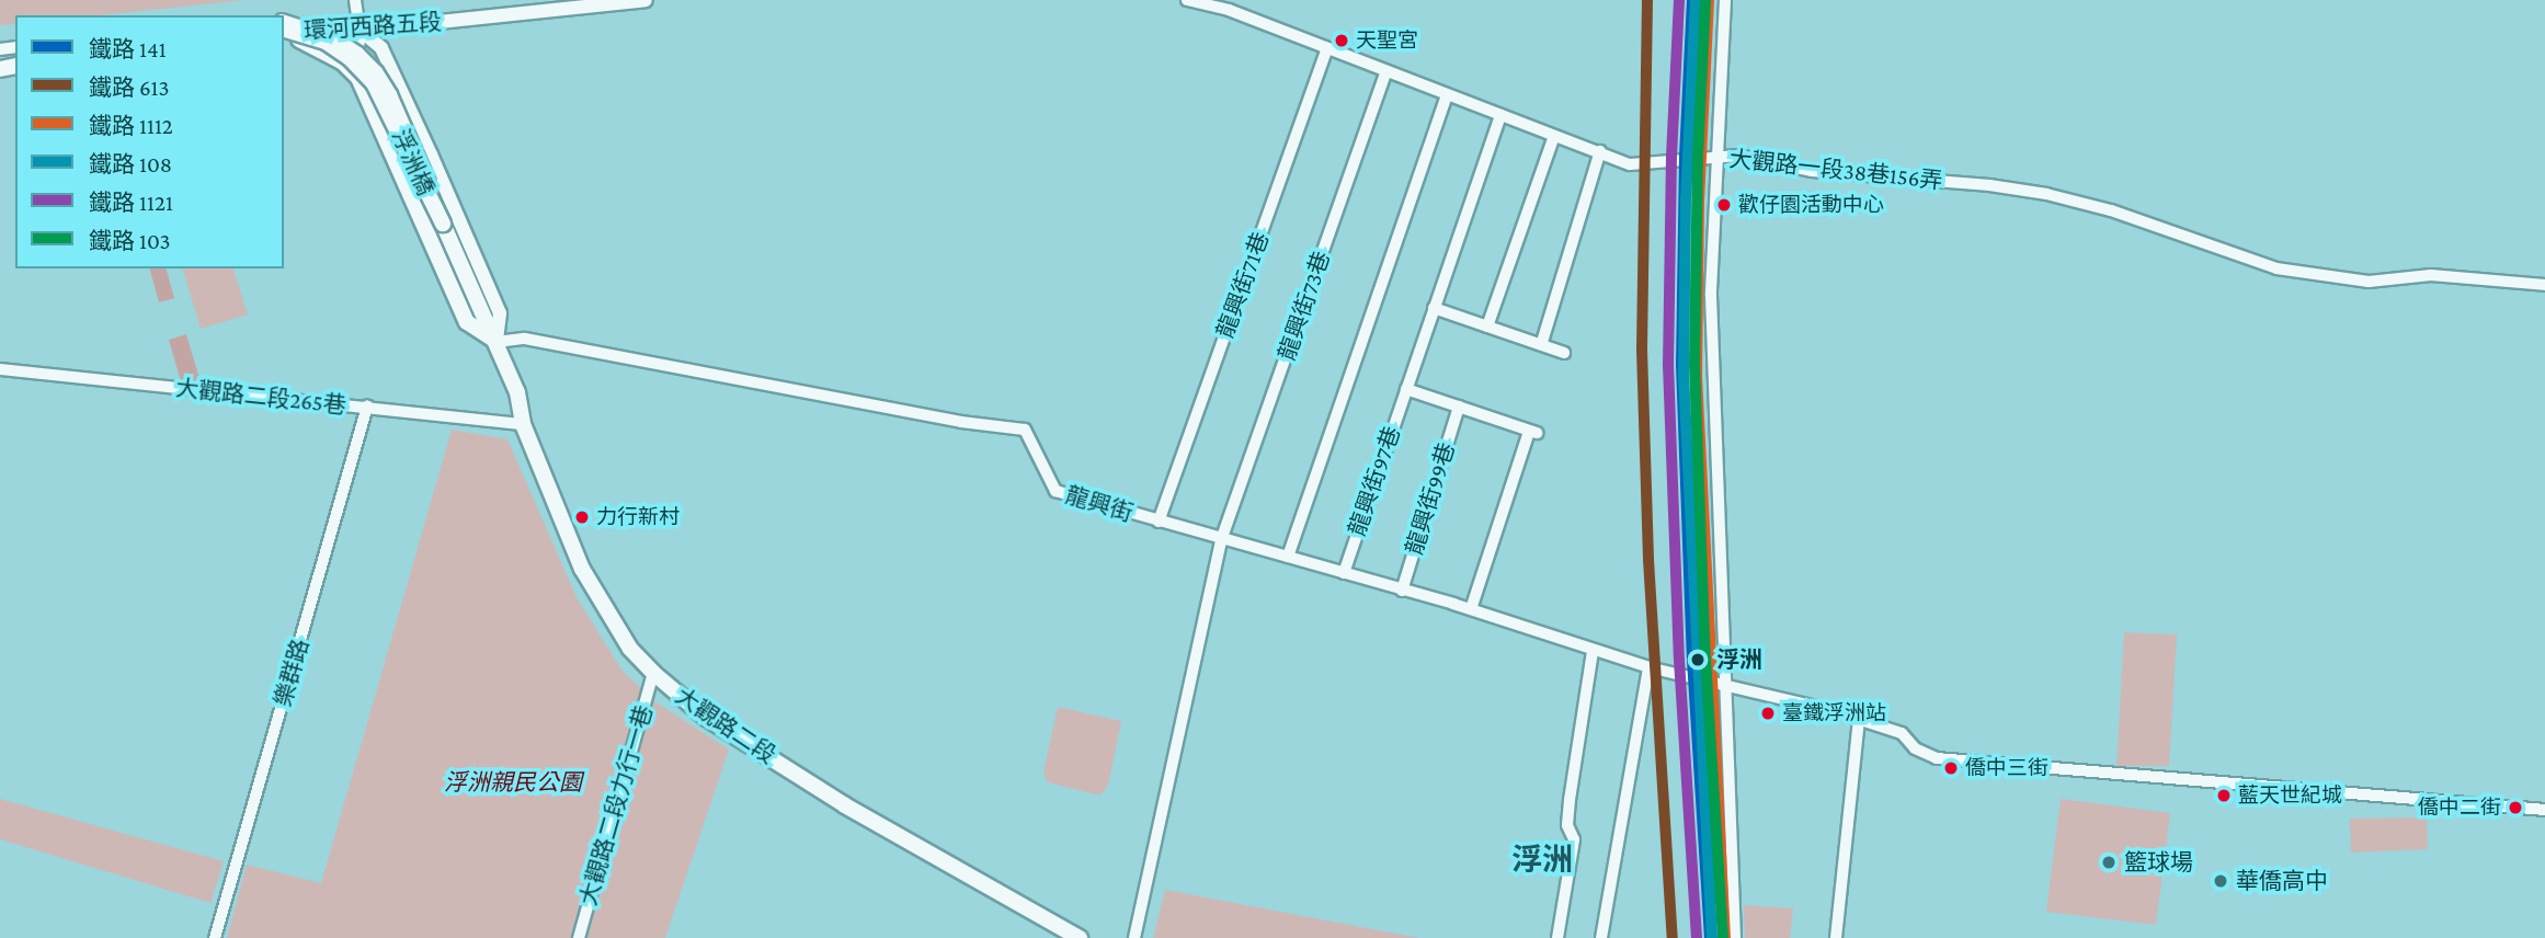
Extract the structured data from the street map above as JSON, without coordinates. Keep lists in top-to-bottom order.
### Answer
{
  "streets": {
    "main road": ["浮洲橋", "大觀路二段"],
    "street": [
      "環河西路五段",
      "大觀路一段38巷156弄",
      "龍興街71巷",
      "龍興街73巷",
      "大觀路二段265巷",
      "龍興街97巷",
      "龍興街99巷",
      "龍興街",
      "樂群路",
      "大觀路二段力行一巷"
    ]
  },
  "crossings": [
    ["浮洲橋", "龍興街"],
    ["浮洲橋", "大觀路二段"],
    ["大觀路一段38巷156弄", "龍興街71巷"],
    ["大觀路一段38巷156弄", "龍興街73巷"],
    ["大觀路一段38巷156弄", "龍興街97巷"],
    ["龍興街71巷", "龍興街"],
    ["龍興街73巷", "龍興街"],
    ["大觀路二段265巷", "樂群路"],
    ["大觀路二段265巷", "大觀路二段"],
    ["龍興街97巷", "龍興街"],
    ["龍興街99巷", "龍興街"],
    ["龍興街", "大觀路二段"],
    ["大觀路二段", "大觀路二段力行一巷"]
  ],
  "districts": ["浮洲"],
  "parks": ["浮洲親民公園"],
  "places": [
    "天聖宮",
    "歡仔園活動中心",
    "力行新村",
    "浮洲",
    "臺鐵浮洲站",
    "僑中三街",
    "藍天世紀城",
    "僑中二街",
    "籃球場",
    "華僑高中"
  ],
  "lines": [
    "rail line 141",
    "rail line 613",
    "rail line 1112",
    "rail line 108",
    "rail line 1121",
    "rail line 103"
  ],
  "legend": [
    "鐵路 141",
    "鐵路 613",
    "鐵路 1112",
    "鐵路 108",
    "鐵路 1121",
    "鐵路 103"
  ]
}
